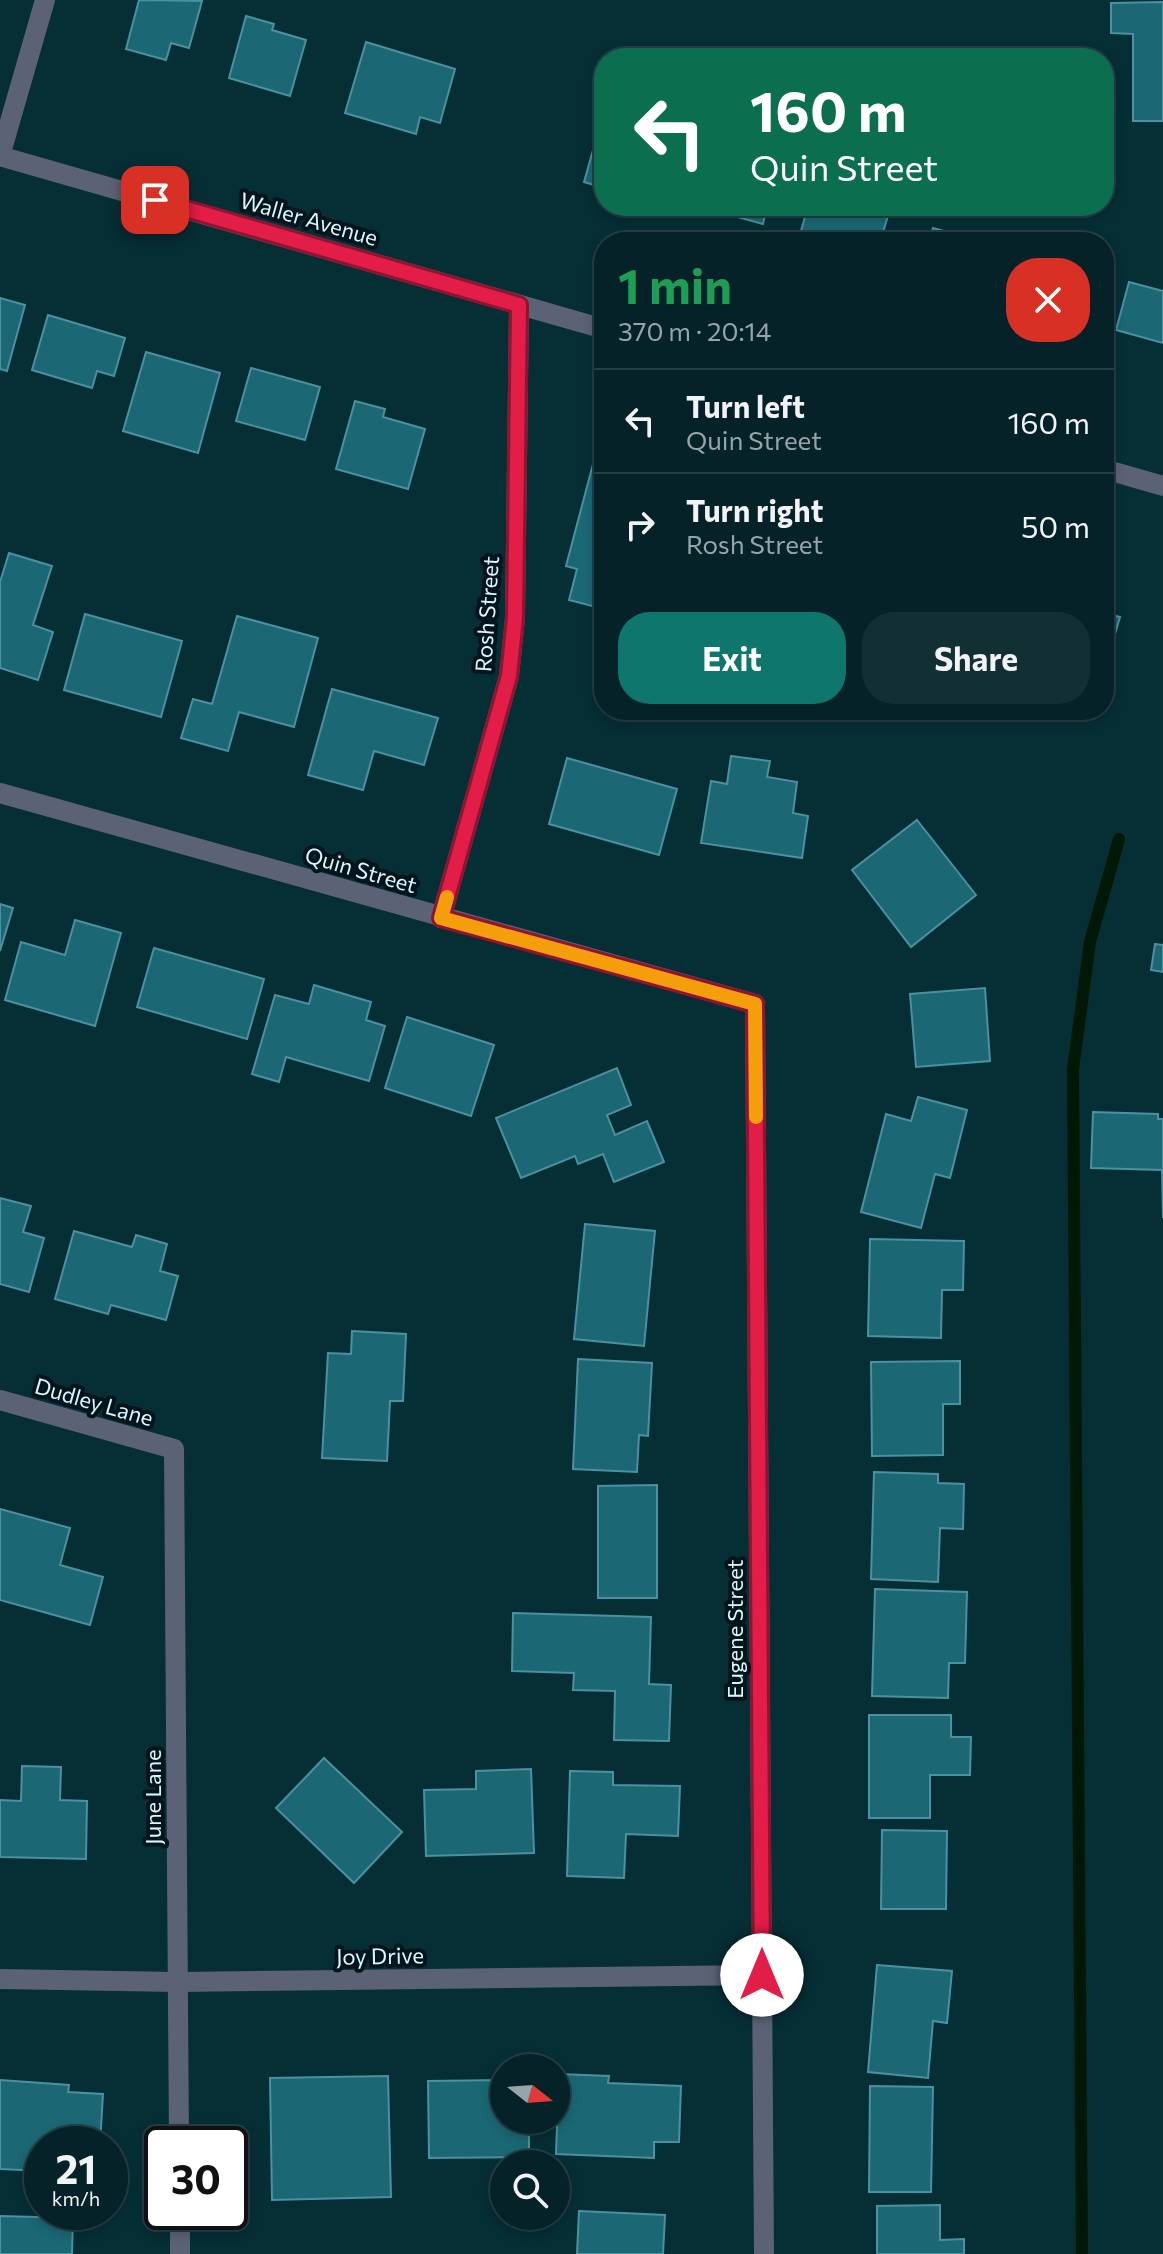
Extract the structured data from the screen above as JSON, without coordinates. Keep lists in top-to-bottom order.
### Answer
{
  "streets": {
    "street": [
      "Waller Avenue",
      "Rosh Street",
      "Quin Street",
      "Dudley Lane",
      "Eugene Street",
      "June Lane",
      "Joy Drive"
    ]
  },
  "crossings": [
    ["Waller Avenue", "Rosh Street"],
    ["Rosh Street", "Quin Street"],
    ["Quin Street", "Eugene Street"],
    ["Dudley Lane", "June Lane"],
    ["Eugene Street", "Joy Drive"],
    ["June Lane", "Joy Drive"]
  ],
  "north": "right",
  "page": {
    "turn": ["160 m", "Quin Street"],
    "heading": ["1 min", "370 m · 20:14"],
    "list": [
      {
        "name": "Turn left",
        "note": "Quin Street",
        "value": "160 m"
      },
      {
        "name": "Turn right",
        "note": "Rosh Street",
        "value": "50 m"
      }
    ],
    "buttons": ["Exit", "Share"],
    "speed": "21 km/h",
    "limit": "30"
  }
}
